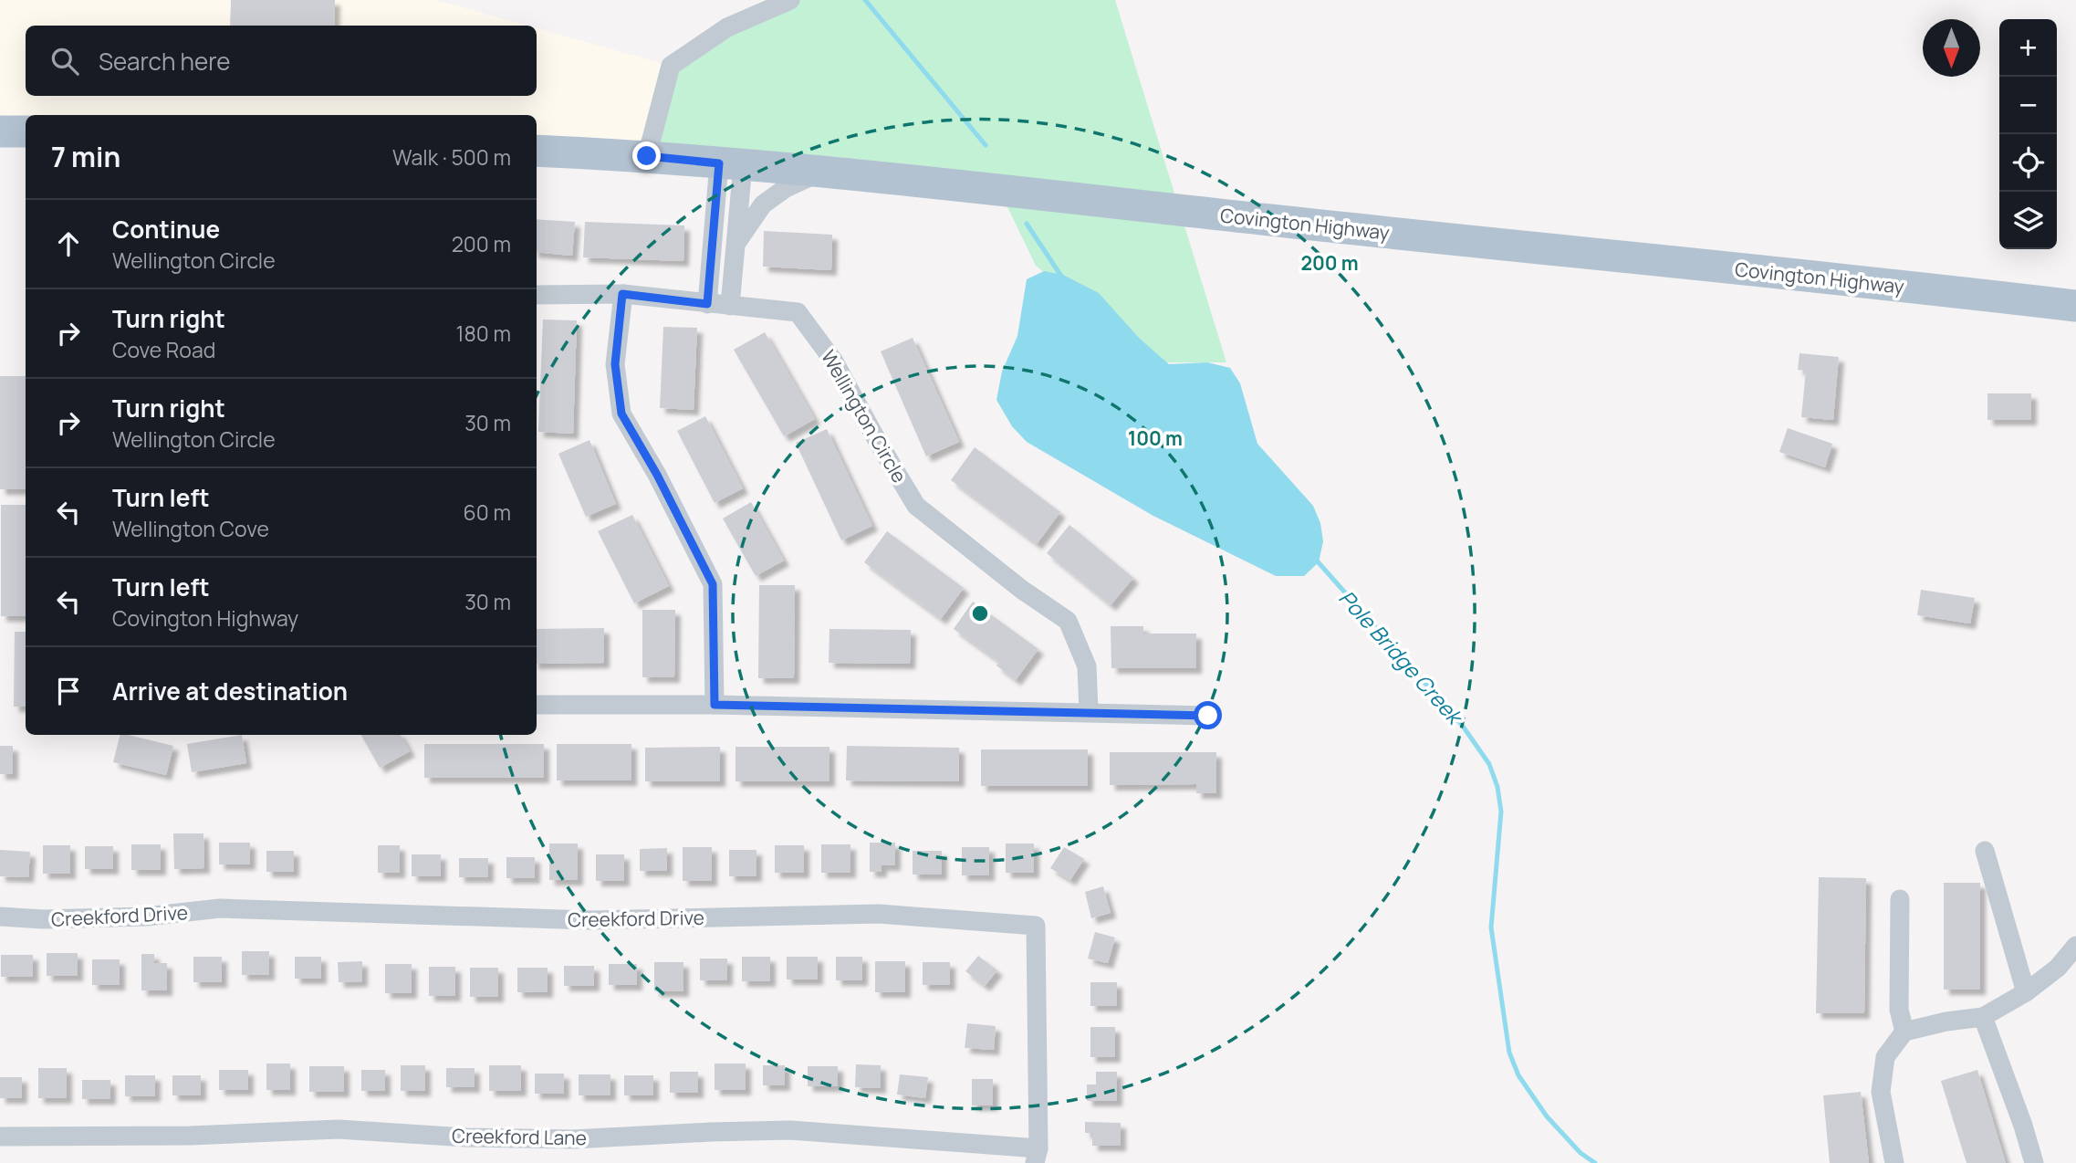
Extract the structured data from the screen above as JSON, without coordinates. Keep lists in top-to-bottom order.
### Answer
{
  "streets": {
    "main road": ["Covington Highway"],
    "street": ["Wellington Circle", "Creekford Drive", "Creekford Lane"]
  },
  "crossings": [
    ["Creekford Drive", "Creekford Lane"]
  ],
  "water": ["Pole Bridge Creek"],
  "north": "bottom",
  "page": {
    "map_buttons": ["+", "−"],
    "search": "Search here",
    "heading": ["7 min", "Walk · 500 m"],
    "list": [
      ["Continue", "Wellington Circle", "200 m"],
      ["Turn right", "Cove Road", "180 m"],
      ["Turn right", "Wellington Circle", "30 m"],
      ["Turn left", "Wellington Cove", "60 m"],
      ["Turn left", "Covington Highway", "30 m"],
      "Arrive at destination"
    ]
  },
  "rings": ["200 m", "100 m"]
}
